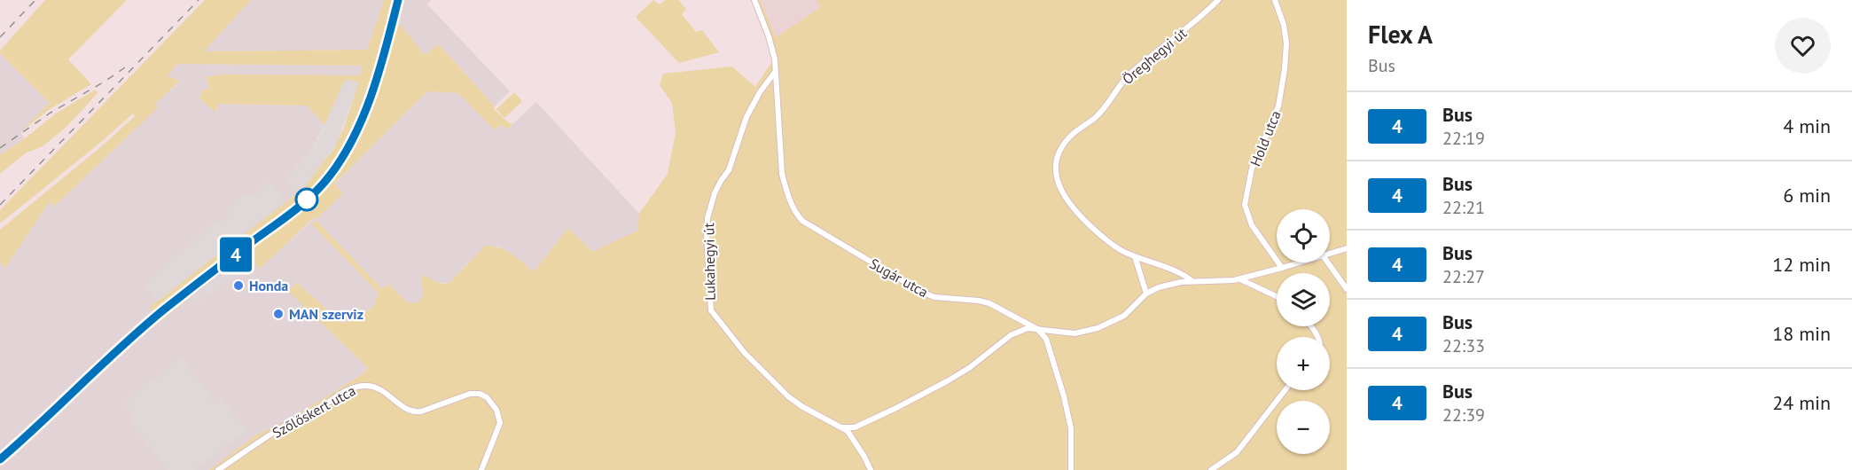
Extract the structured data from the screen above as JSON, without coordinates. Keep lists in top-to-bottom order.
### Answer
{
  "streets": {
    "street": [
      "Öreghegyi út",
      "Hold utca",
      "Lukahegyi út",
      "Sugár utca",
      "Szőlőskert utca"
    ]
  },
  "crossings": [
    ["Lukahegyi út", "Sugár utca"]
  ],
  "places": ["Honda", "MAN szerviz"],
  "lines": ["bus line 4"],
  "page": {
    "on_map": "4",
    "heading": ["Flex A", "Bus"],
    "list": [
      {
        "mark": "4",
        "name": "Bus",
        "note": "22:19",
        "value": "4 min"
      },
      {
        "mark": "4",
        "name": "Bus",
        "note": "22:21",
        "value": "6 min"
      },
      {
        "mark": "4",
        "name": "Bus",
        "note": "22:27",
        "value": "12 min"
      },
      {
        "mark": "4",
        "name": "Bus",
        "note": "22:33",
        "value": "18 min"
      },
      {
        "mark": "4",
        "name": "Bus",
        "note": "22:39",
        "value": "24 min"
      }
    ],
    "map_buttons": ["+", "−"]
  }
}
